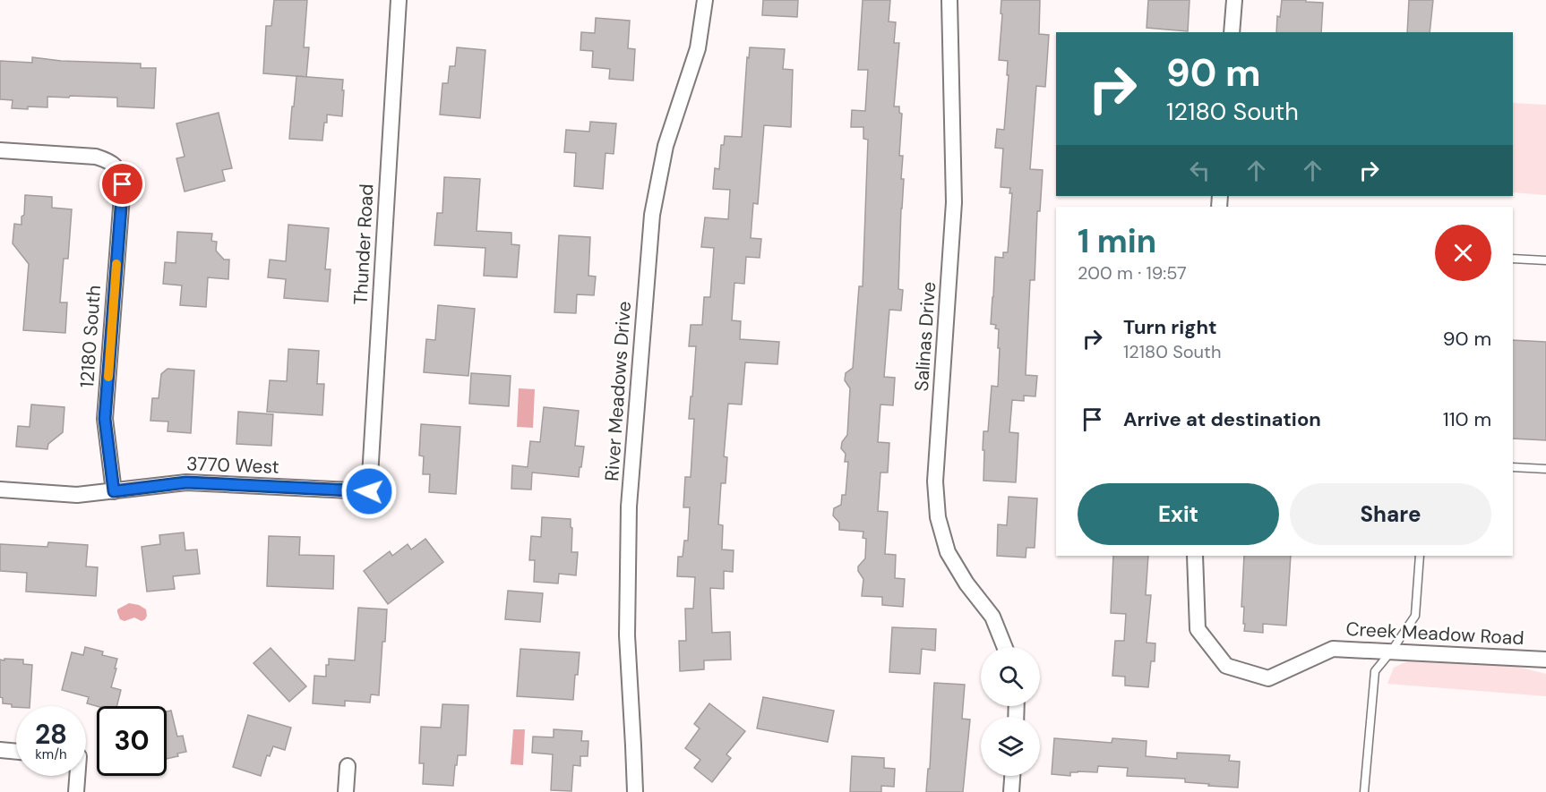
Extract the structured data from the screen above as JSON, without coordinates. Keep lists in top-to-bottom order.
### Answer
{
  "streets": {
    "street": [
      "Thunder Road",
      "12180 South",
      "Salinas Drive",
      "River Meadows Drive",
      "3770 West",
      "Creek Meadow Road"
    ]
  },
  "crossings": [
    ["Thunder Road", "3770 West"],
    ["12180 South", "3770 West"]
  ],
  "page": {
    "turn": ["90 m", "12180 South"],
    "heading": ["1 min", "200 m · 19:57"],
    "list": [
      {
        "name": "Turn right",
        "note": "12180 South",
        "value": "90 m"
      },
      {
        "name": "Arrive at destination",
        "value": "110 m"
      }
    ],
    "buttons": ["Exit", "Share"],
    "speed": "28 km/h",
    "limit": "30"
  }
}
